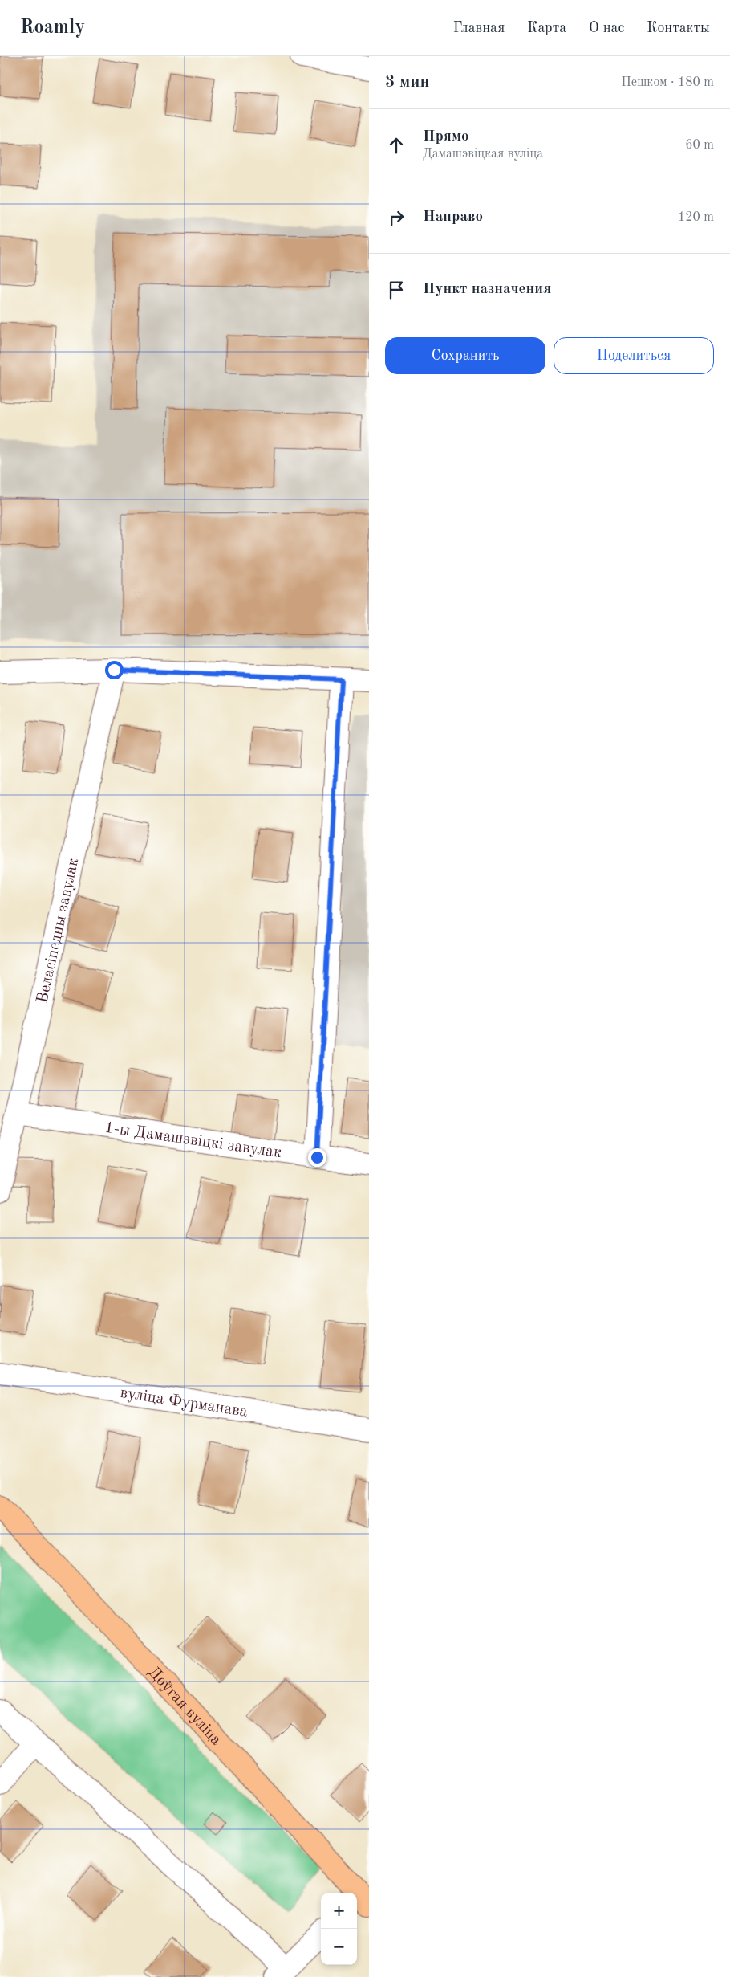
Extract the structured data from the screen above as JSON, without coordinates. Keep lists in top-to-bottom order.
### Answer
{
  "streets": {
    "main road": ["Доўгая вуліца"],
    "street": ["Веласіпедны завулак", "1-ы Дамашэвіцкі завулак", "вуліца Фурманава"]
  },
  "crossings": [
    ["Веласіпедны завулак", "1-ы Дамашэвіцкі завулак"]
  ],
  "page": {
    "header": "Roamly",
    "nav": [
      "Главная",
      "Карта",
      "О нас",
      "Контакты"
    ],
    "heading": ["3 мин", "Пешком · 180 m"],
    "list": [
      ["Прямо", "Дамашэвіцкая вуліца", "60 m"],
      ["Направо", "120 m"],
      "Пункт назначения"
    ],
    "buttons": ["Сохранить", "Поделиться"],
    "map_buttons": ["+", "−"]
  }
}
